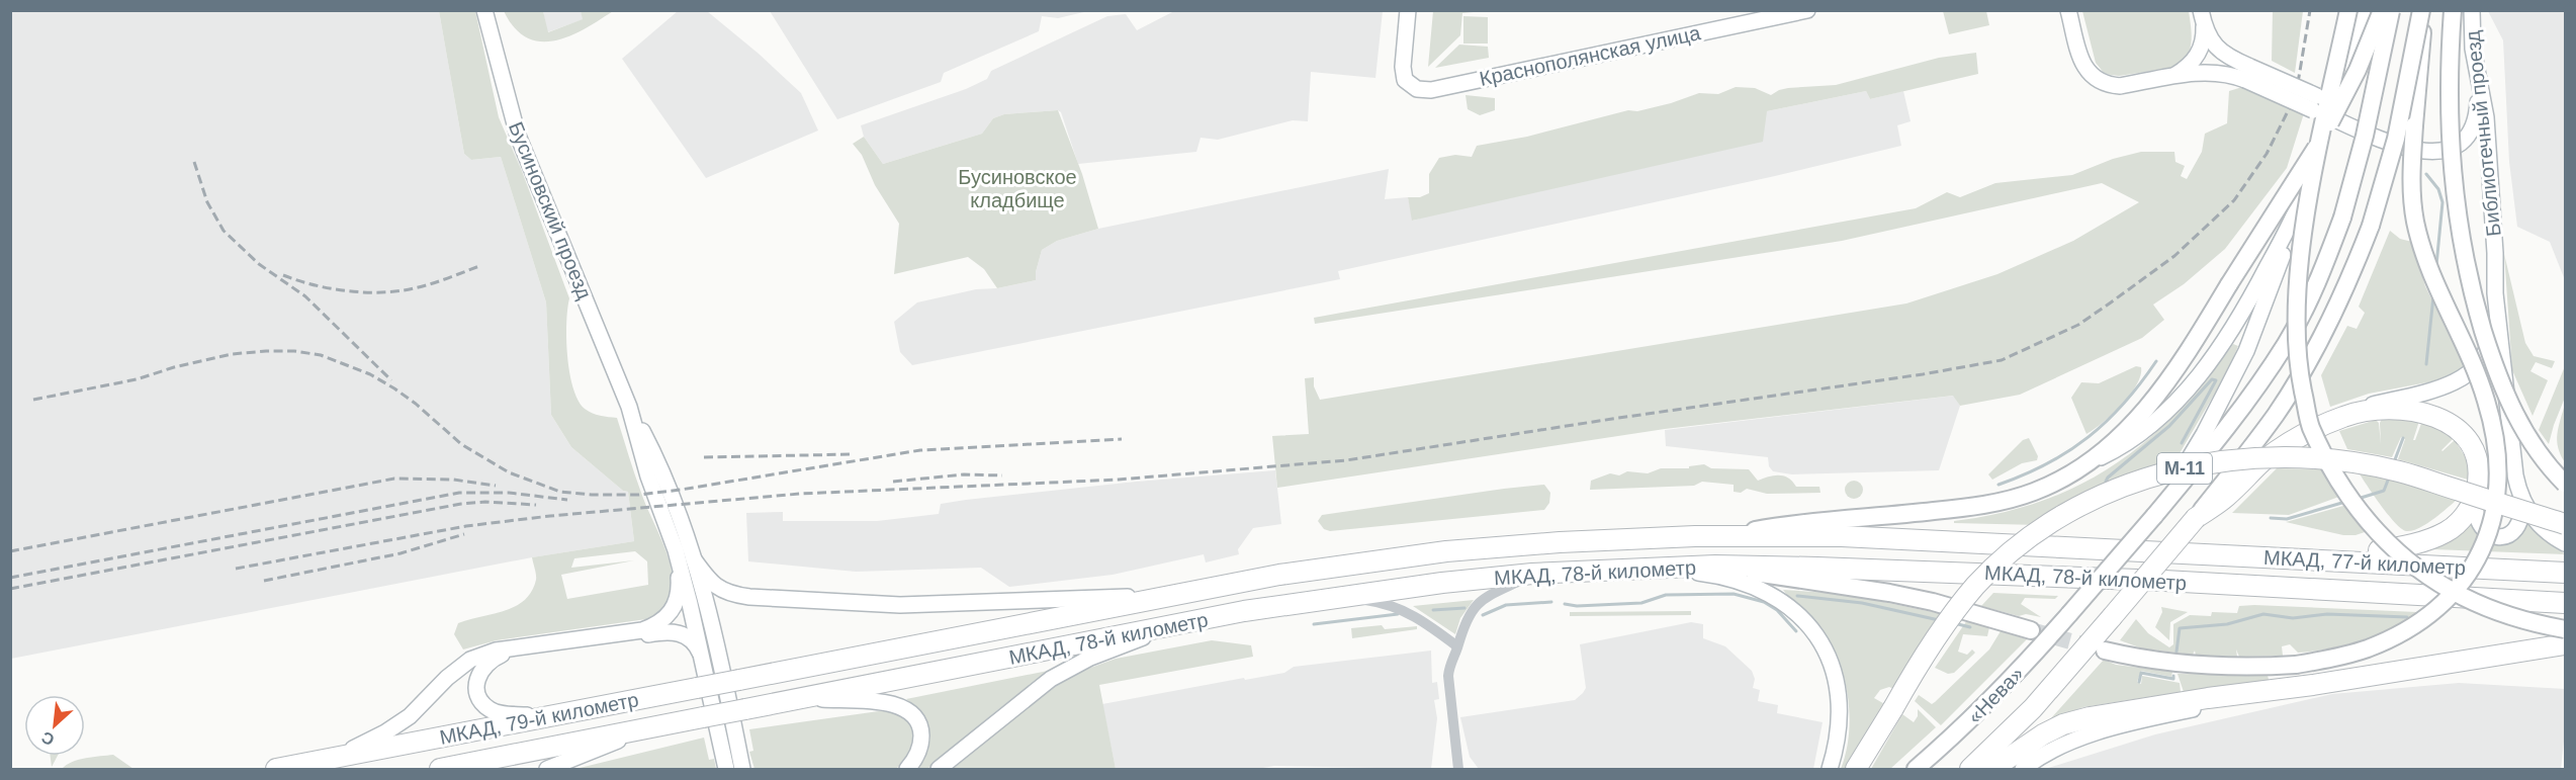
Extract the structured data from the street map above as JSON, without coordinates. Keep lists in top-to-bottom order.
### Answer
{
  "streets": {
    "highway": [
      "М-11",
      "МКАД, 77-й километр",
      "МКАД, 78-й километр",
      "«Нева»",
      "МКАД, 79-й километр"
    ],
    "main road": ["Краснополянская улица", "Библиотечный проезд", "Бусиновский проезд"]
  },
  "crossings": [
    ["М-11", "«Нева»"],
    ["МКАД, 77-й километр", "МКАД, 78-й километр"],
    ["МКАД, 78-й километр", "МКАД, 79-й километр"]
  ],
  "parks": ["Бусиновское кладбище"],
  "north": "bottom left"
}
